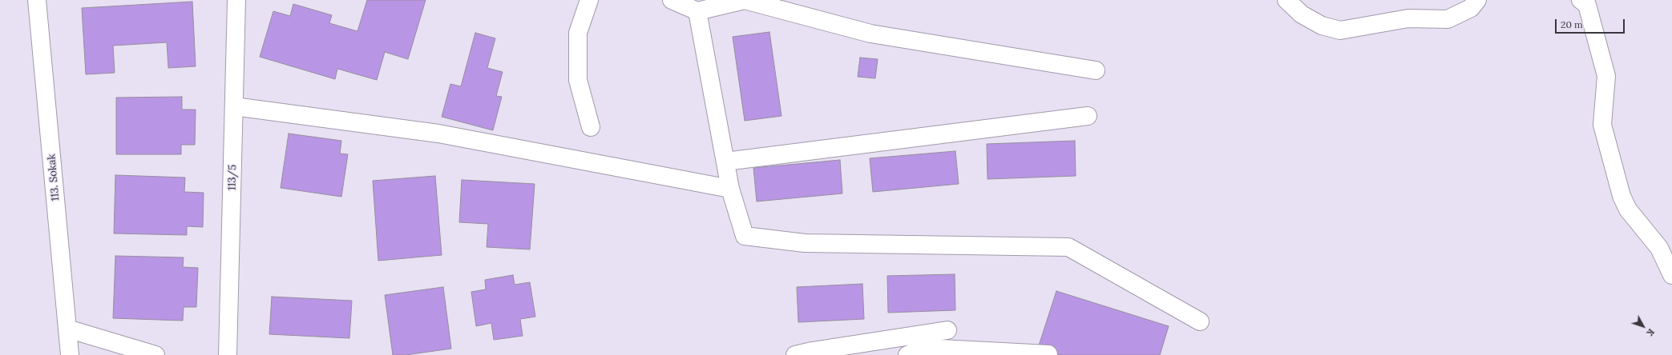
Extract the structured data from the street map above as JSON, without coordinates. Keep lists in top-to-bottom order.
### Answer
{
  "streets": {
    "street": ["113. Sokak", "113/5"]
  },
  "scale_bar": "20 m",
  "north": "bottom right"
}
